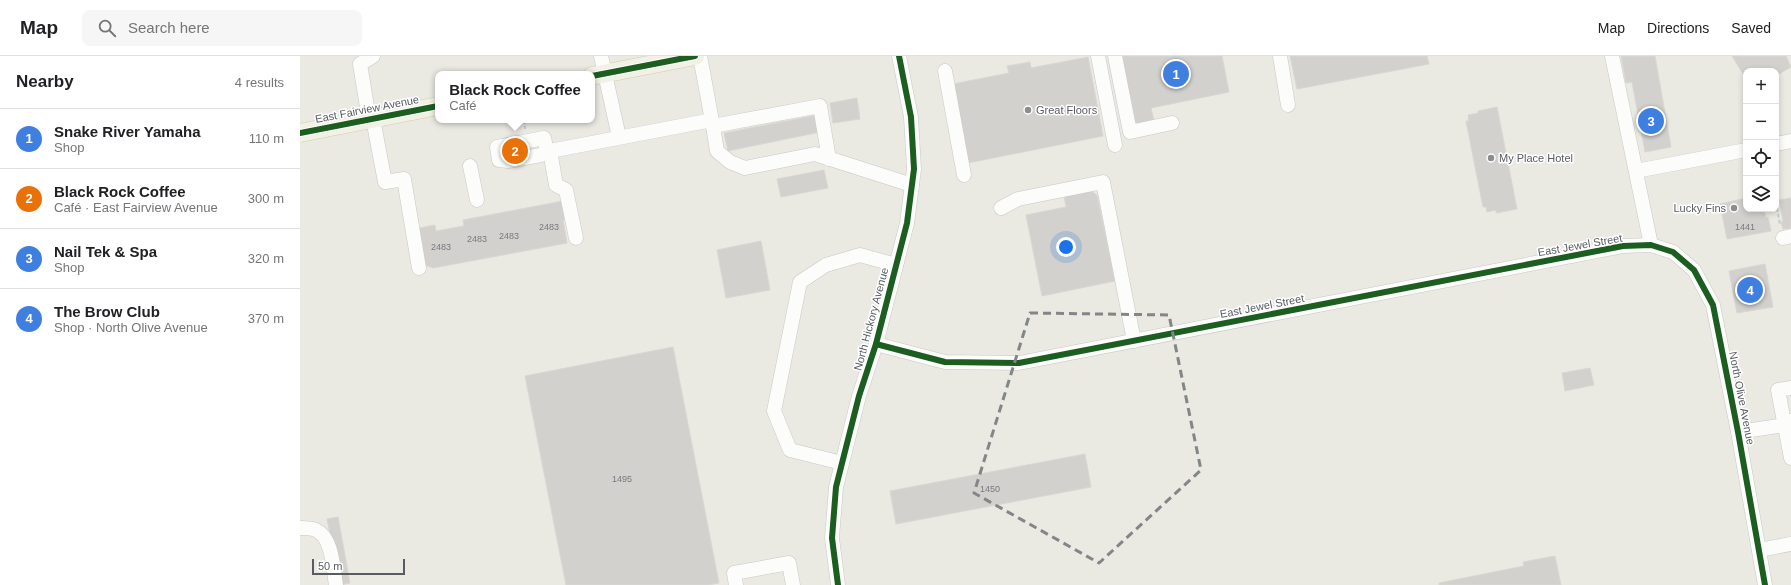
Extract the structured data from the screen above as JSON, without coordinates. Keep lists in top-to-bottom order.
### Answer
{
  "streets": {
    "main road": ["East Fairview Avenue"],
    "street": ["East Jewel Street", "North Hickory Avenue", "North Olive Avenue"]
  },
  "crossings": [
    ["East Jewel Street", "North Hickory Avenue"],
    ["East Jewel Street", "North Olive Avenue"]
  ],
  "places": ["Great Floors", "My Place Hotel", "Lucky Fins"],
  "house_numbers": [
    "2483",
    "1441",
    "2483",
    "2483",
    "2483",
    "1495",
    "1450"
  ],
  "scale_bar": "50 m",
  "page": {
    "header": "Map",
    "search": "Search here",
    "nav": ["Map", "Directions", "Saved"],
    "heading": ["Nearby", "4 results"],
    "pins": [
      "1",
      "3",
      "2",
      "4"
    ],
    "map_buttons": ["+", "−"],
    "popup": ["Black Rock Coffee", "Café"],
    "list": [
      {
        "mark": "1",
        "name": "Snake River Yamaha",
        "note": "Shop",
        "value": "110 m"
      },
      {
        "mark": "2",
        "name": "Black Rock Coffee",
        "note": "Café · East Fairview Avenue",
        "value": "300 m"
      },
      {
        "mark": "3",
        "name": "Nail Tek & Spa",
        "note": "Shop",
        "value": "320 m"
      },
      {
        "mark": "4",
        "name": "The Brow Club",
        "note": "Shop · North Olive Avenue",
        "value": "370 m"
      }
    ],
    "scale": "50 m"
  }
}
